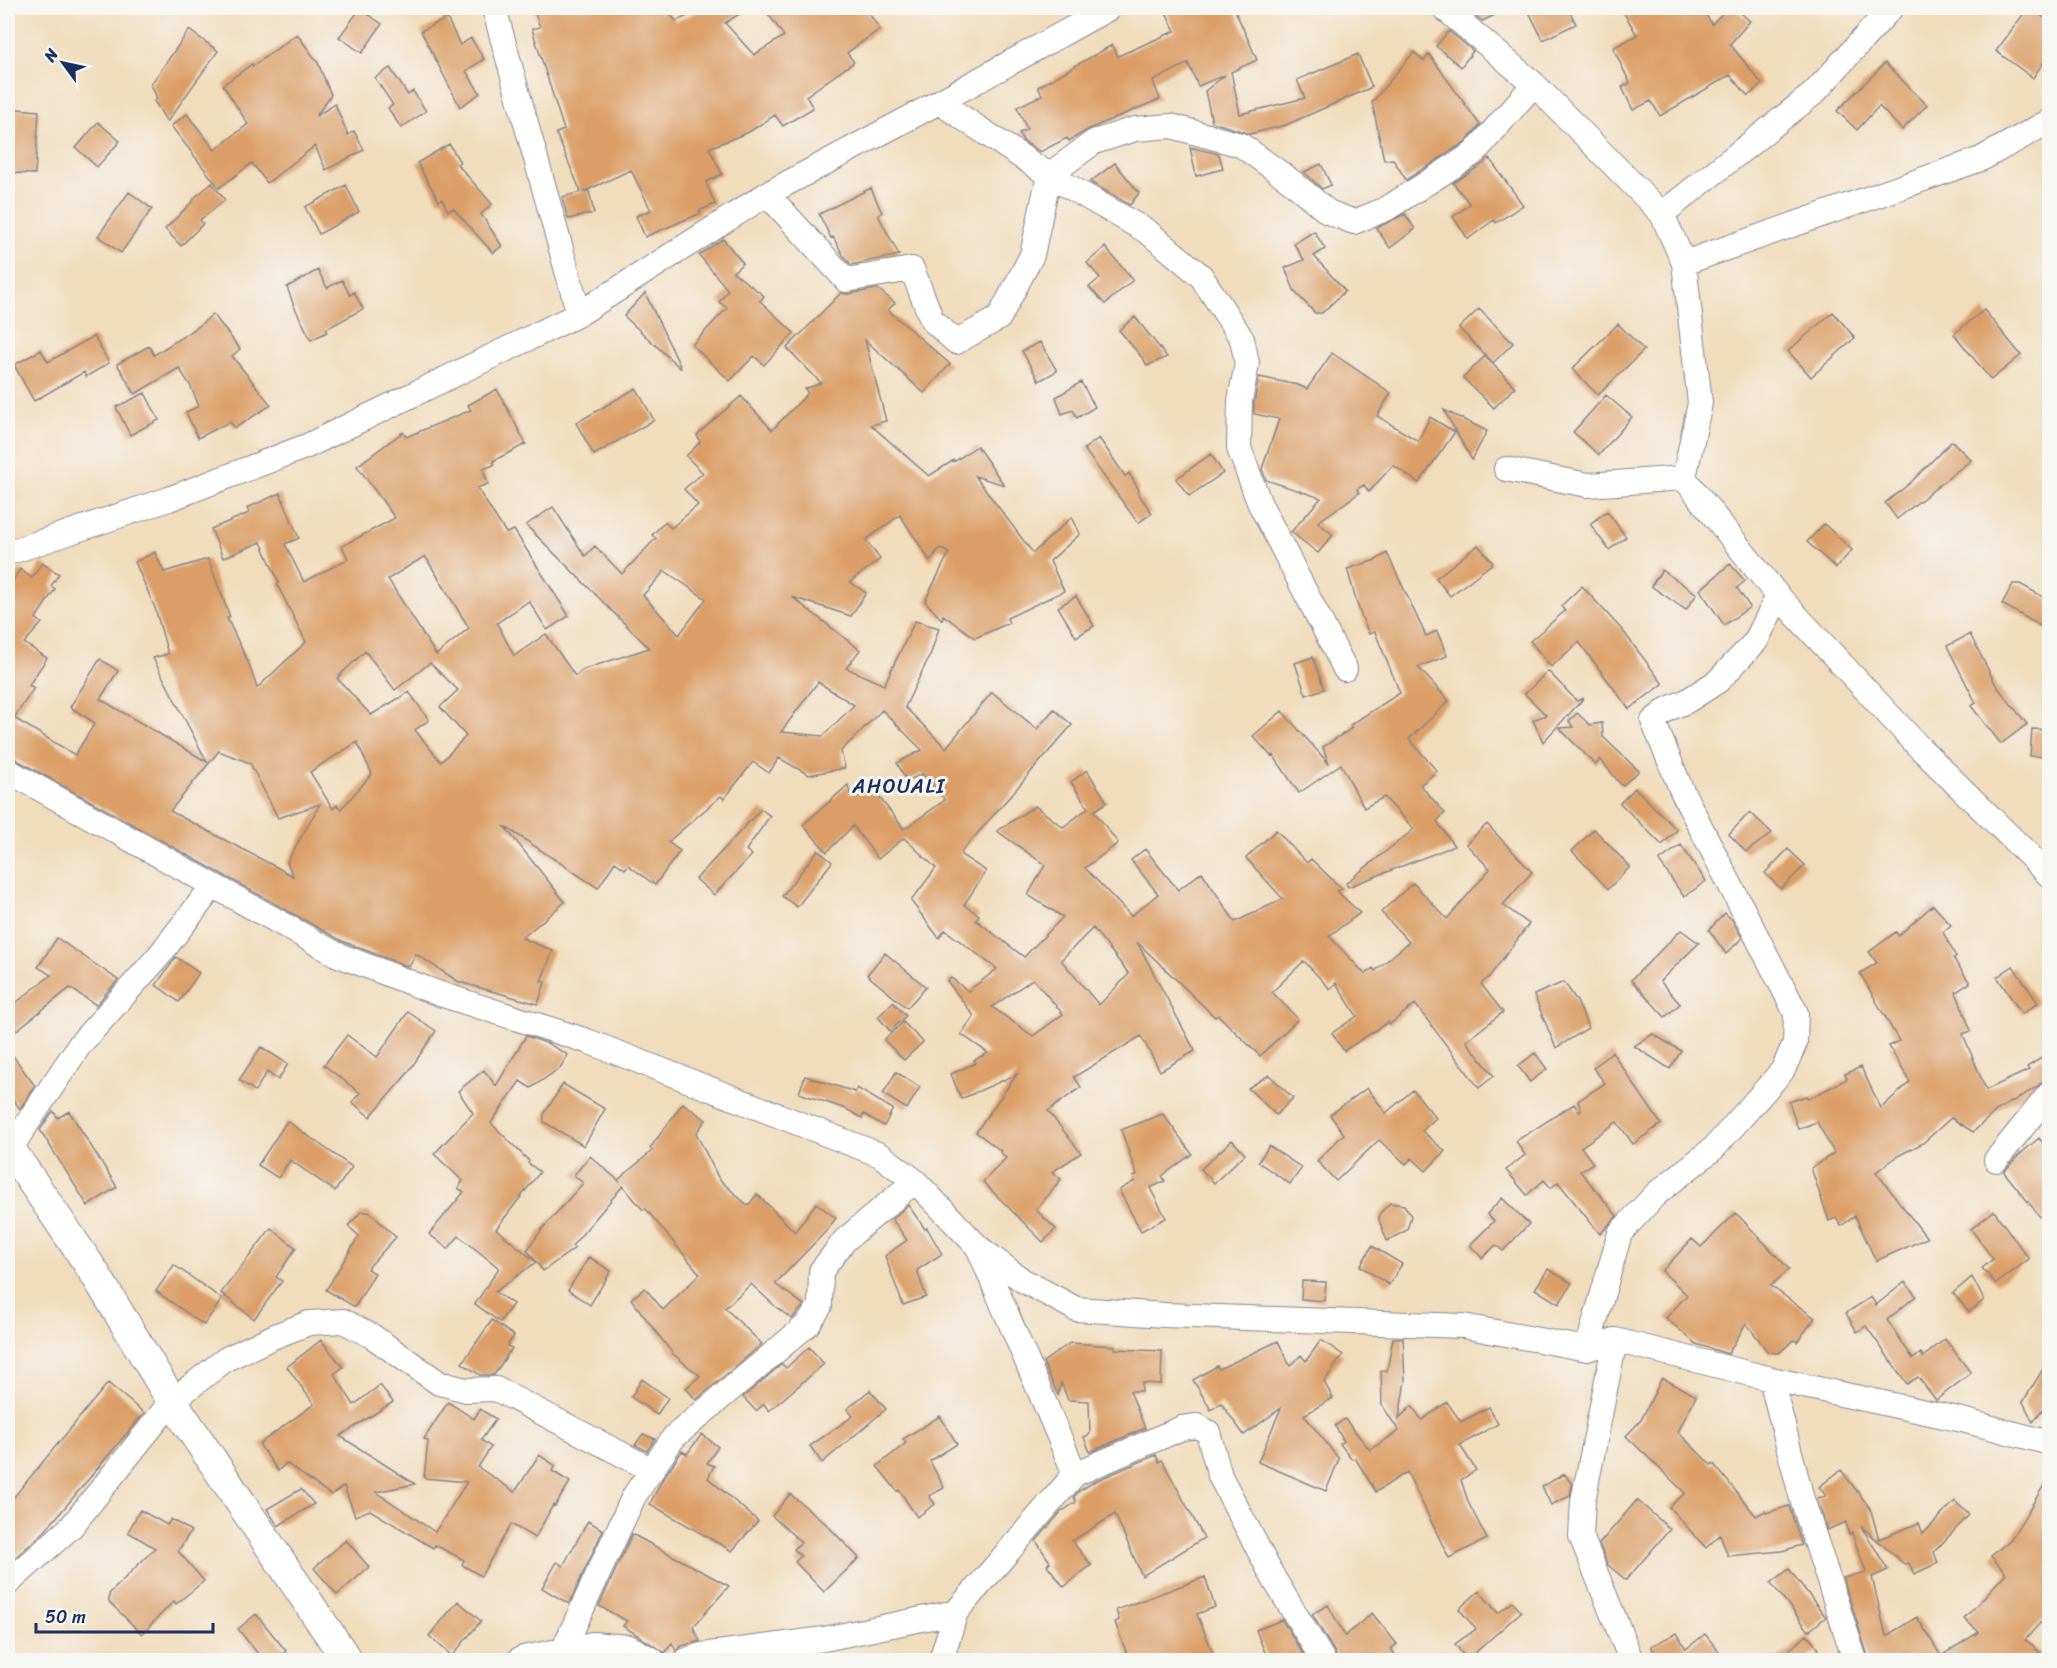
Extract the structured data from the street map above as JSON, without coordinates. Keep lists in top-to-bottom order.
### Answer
{
  "districts": ["AHOUALI"],
  "scale_bar": "50 m",
  "north": "top left"
}
